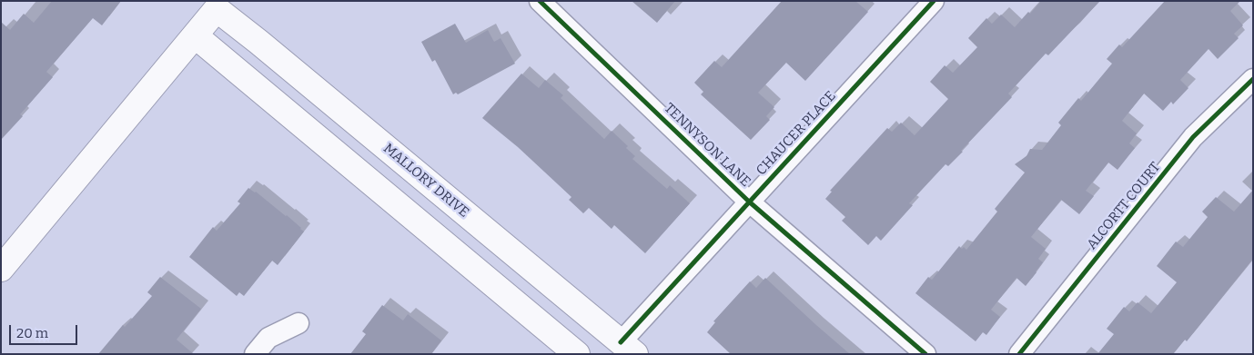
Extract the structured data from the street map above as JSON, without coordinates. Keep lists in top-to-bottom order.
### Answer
{
  "streets": {
    "main road": ["MALLORY DRIVE"],
    "street": ["CHAUCER PLACE", "TENNYSON LANE", "ALCORTT COURT"]
  },
  "crossings": [
    ["CHAUCER PLACE", "TENNYSON LANE"],
    ["CHAUCER PLACE", "MALLORY DRIVE"]
  ],
  "scale_bar": "20 m"
}
